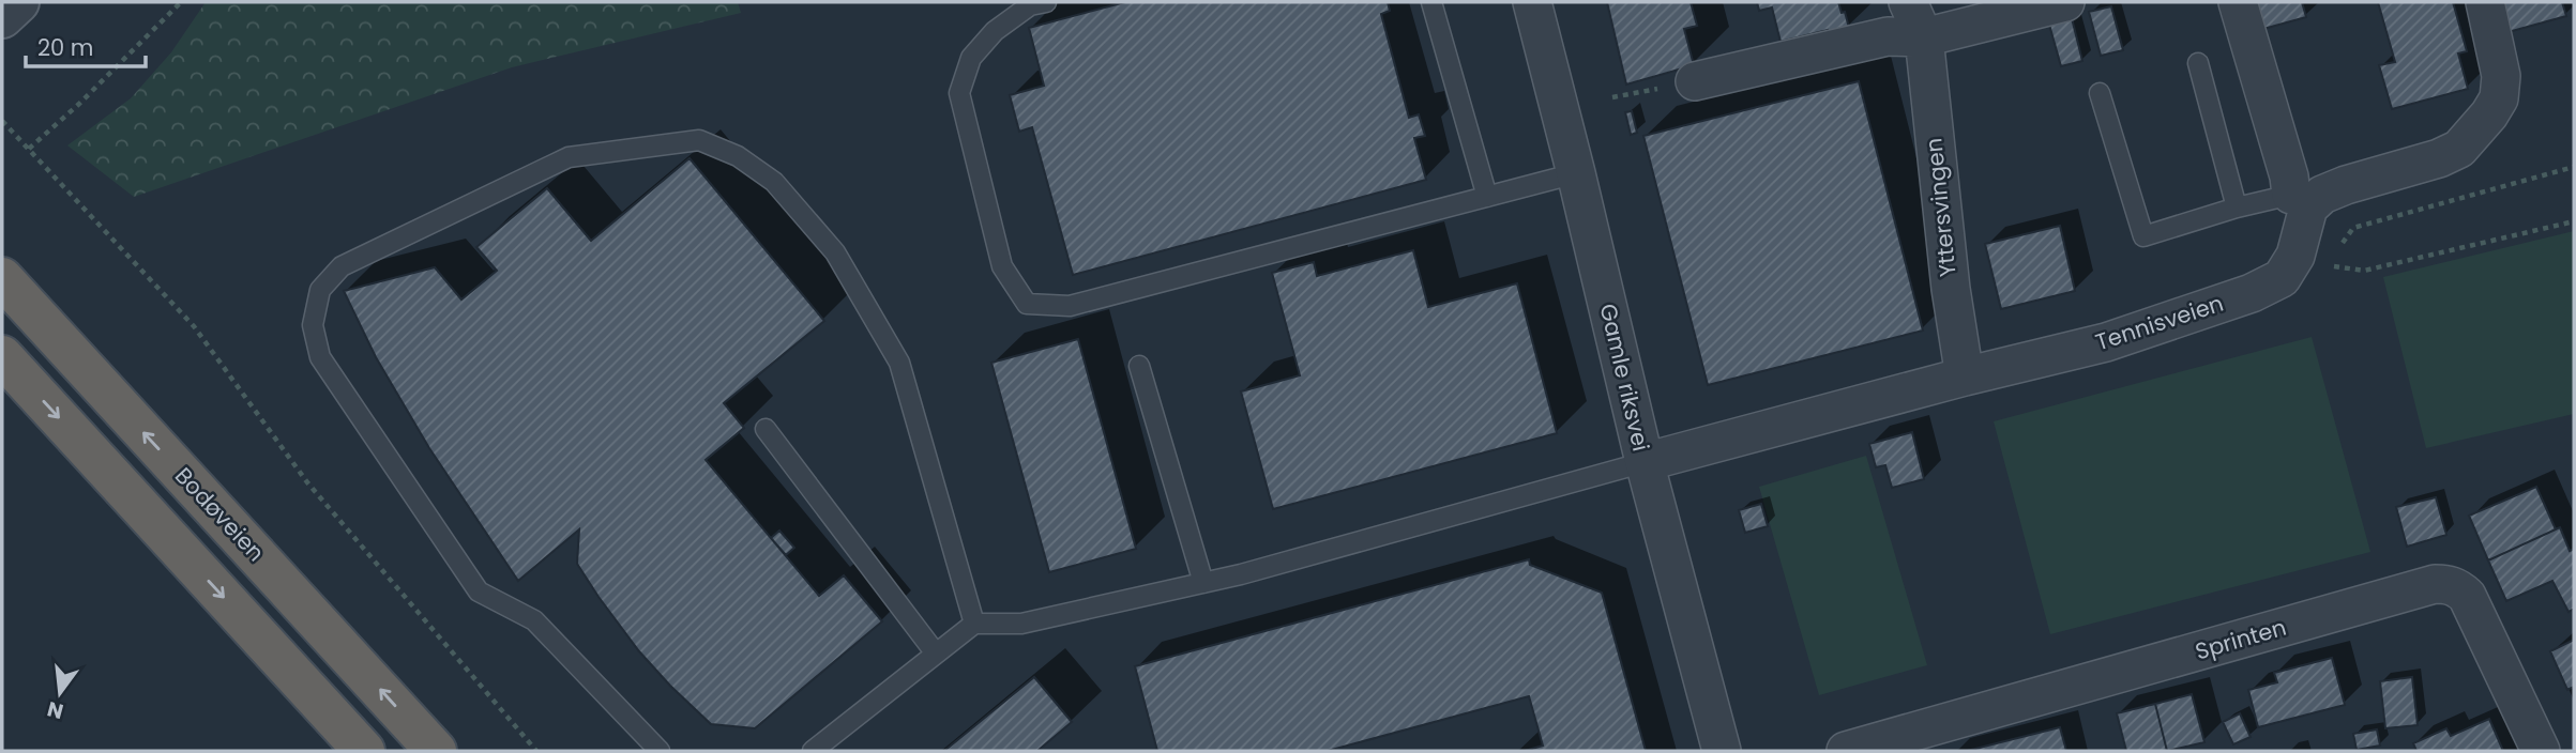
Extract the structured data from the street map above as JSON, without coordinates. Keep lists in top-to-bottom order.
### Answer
{
  "streets": {
    "highway": ["Bodøveien"],
    "street": [
      "Yttersvingen",
      "Tennisveien",
      "Gamle riksvei",
      "Sprinten"
    ]
  },
  "crossings": [
    ["Yttersvingen", "Tennisveien"],
    ["Tennisveien", "Gamle riksvei"]
  ],
  "scale_bar": "20 m",
  "north": "bottom"
}
